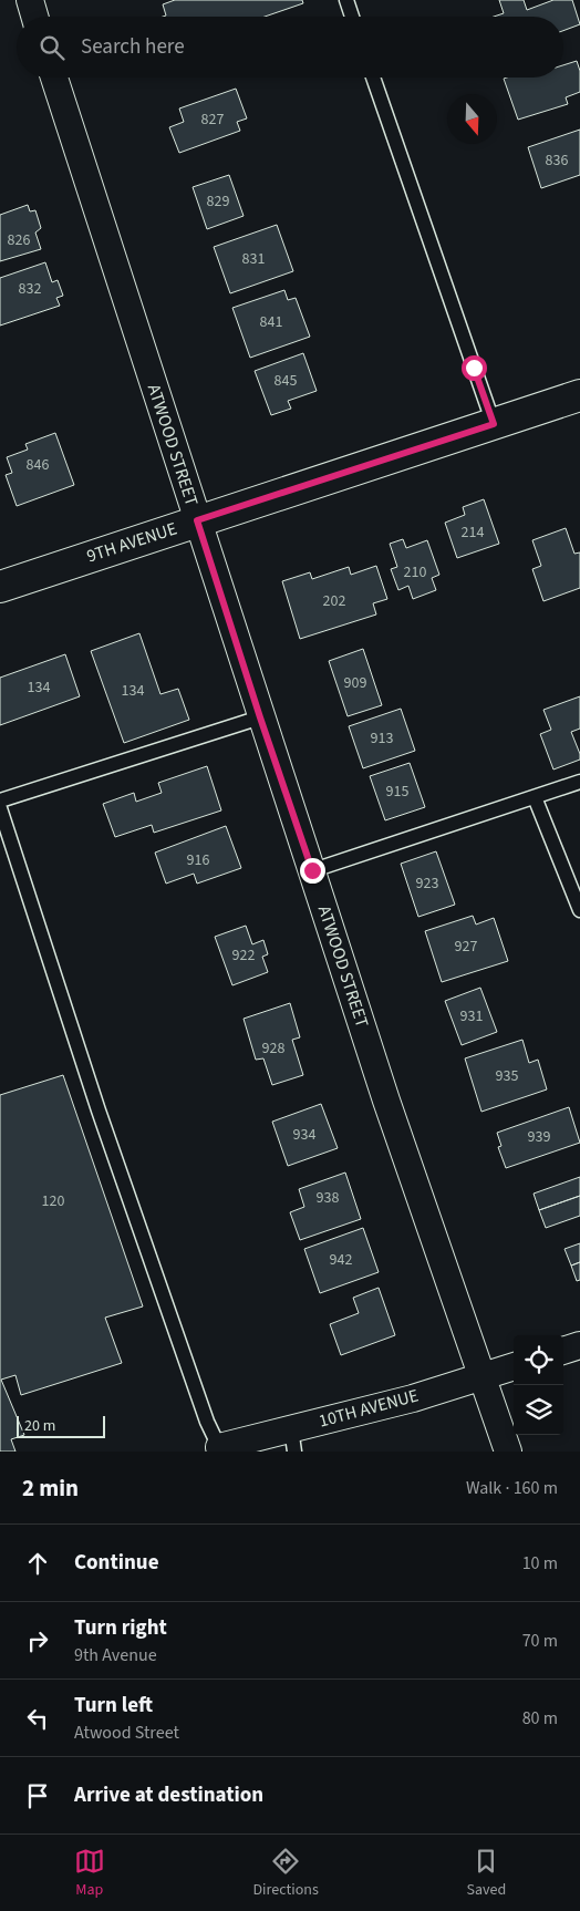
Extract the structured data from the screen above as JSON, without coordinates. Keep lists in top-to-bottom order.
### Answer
{
  "streets": {
    "main road": ["9TH AVENUE"],
    "street": ["ATWOOD STREET", "10TH AVENUE"]
  },
  "crossings": [
    ["ATWOOD STREET", "9TH AVENUE"],
    ["ATWOOD STREET", "10TH AVENUE"]
  ],
  "house_numbers": [
    "827",
    "836",
    "829",
    "826",
    "831",
    "832",
    "841",
    "845",
    "846",
    "214",
    "210",
    "202",
    "909",
    "134",
    "134",
    "913",
    "915",
    "916",
    "923",
    "927",
    "922",
    "931",
    "928",
    "935",
    "934",
    "939",
    "938",
    "120",
    "942"
  ],
  "scale_bar": "20 m",
  "north": "bottom",
  "page": {
    "search": "Search here",
    "scale": "20 m",
    "heading": ["2 min", "Walk · 160 m"],
    "list": [
      ["Continue", "10 m"],
      ["Turn right", "9th Avenue", "70 m"],
      ["Turn left", "Atwood Street", "80 m"],
      "Arrive at destination"
    ],
    "nav": ["Map", "Directions", "Saved"]
  }
}
